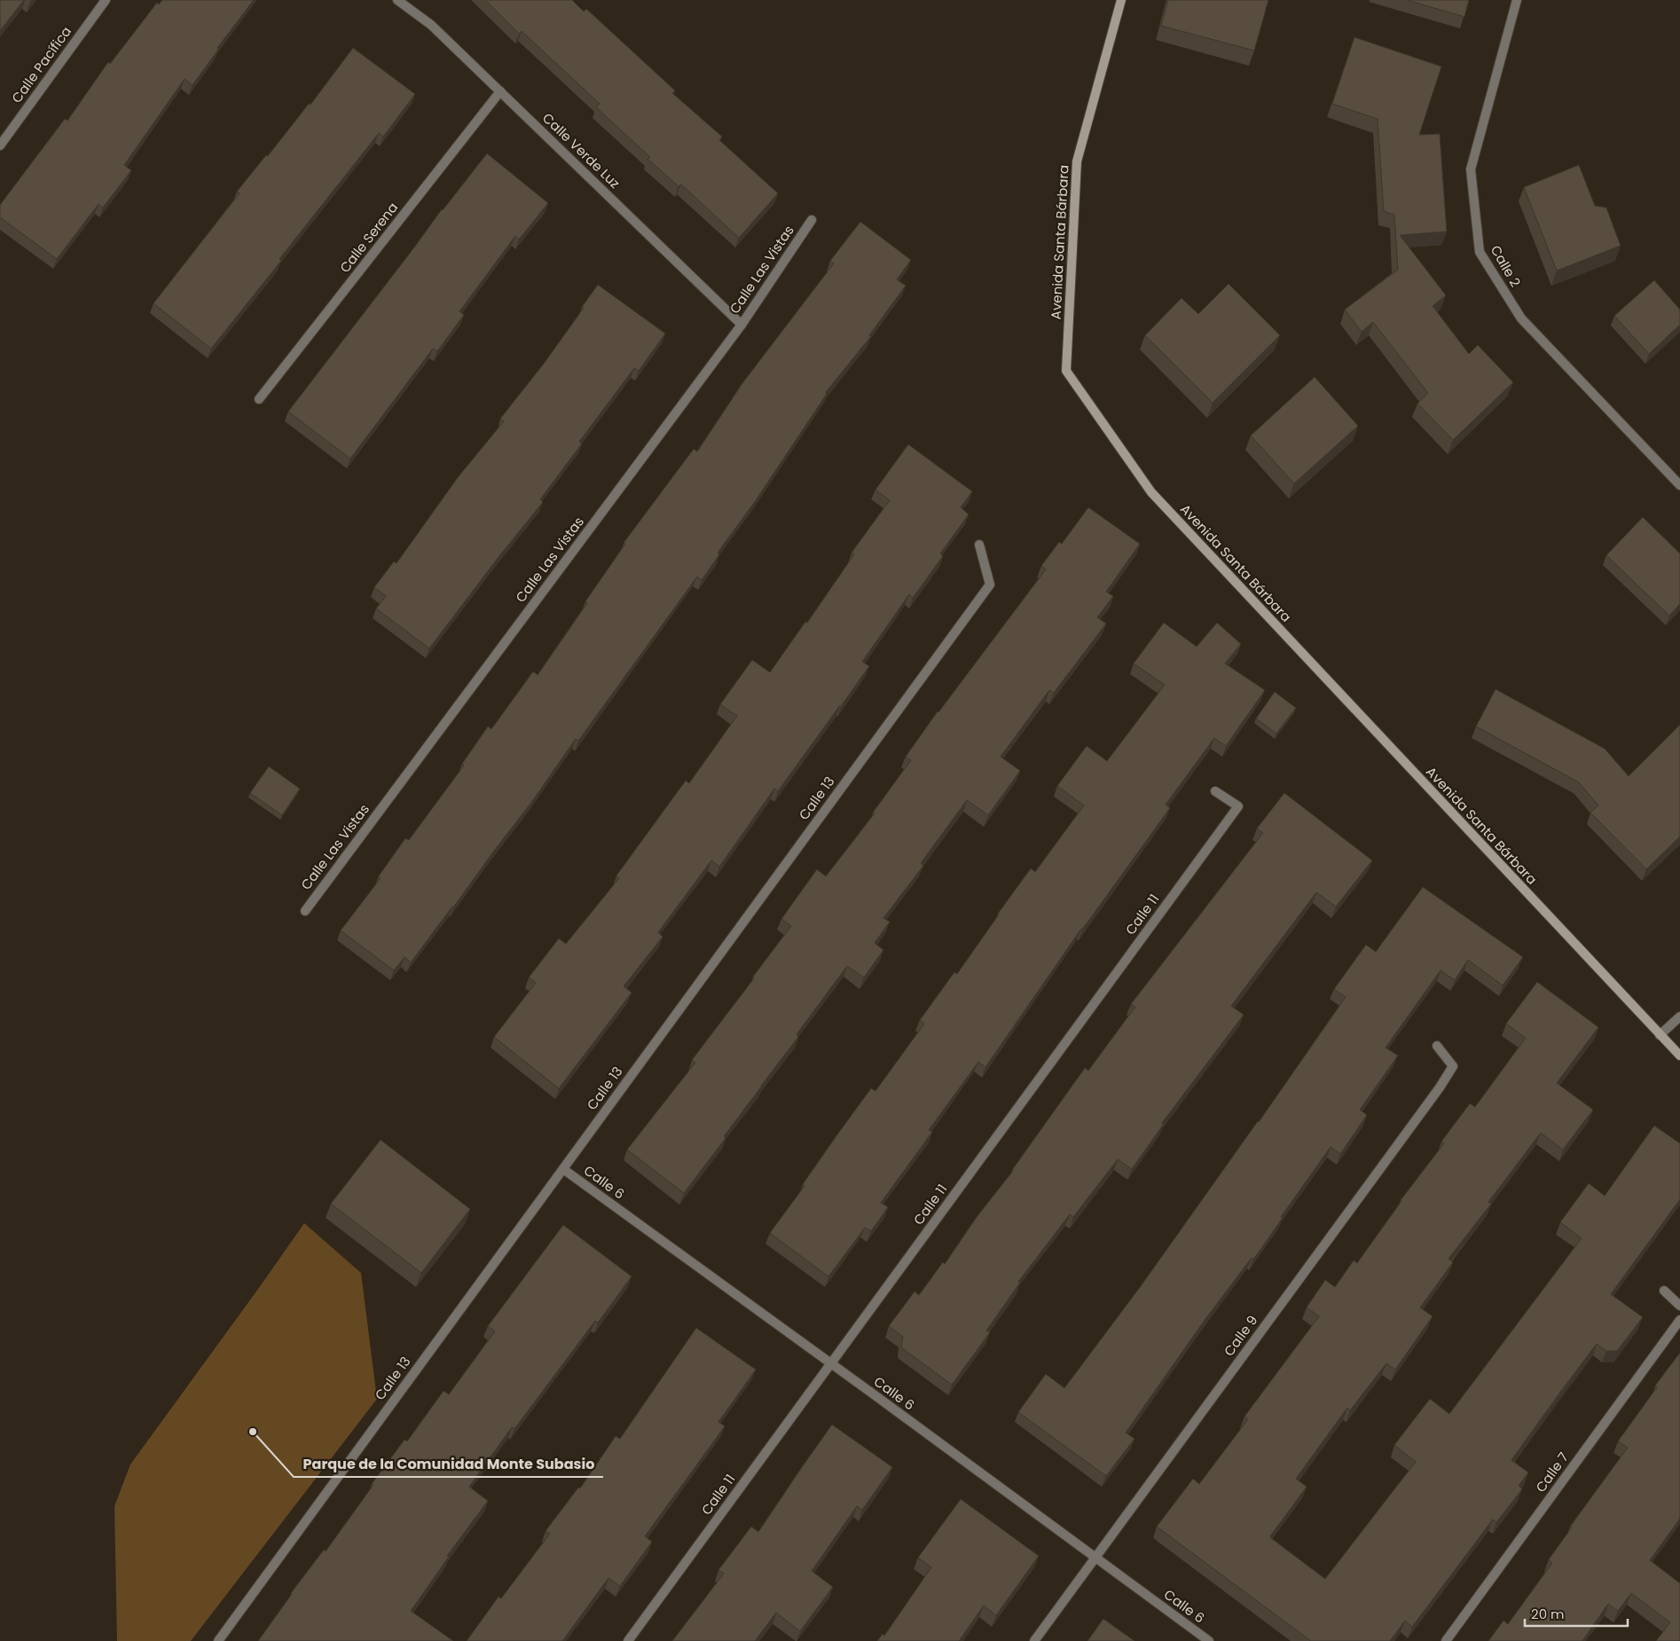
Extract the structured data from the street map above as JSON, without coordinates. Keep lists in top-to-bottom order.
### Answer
{
  "streets": {
    "street": [
      "Calle Pacífica",
      "Calle Verde Luz",
      "Calle Serena",
      "Avenida Santa Bárbara",
      "Calle 2",
      "Calle Las Vistas",
      "Calle 13",
      "Calle 11",
      "Calle 6",
      "Calle 9",
      "Calle 7"
    ]
  },
  "crossings": [
    ["Calle Verde Luz", "Calle Serena"],
    ["Calle Verde Luz", "Calle Las Vistas"],
    ["Calle 13", "Calle 6"],
    ["Calle 11", "Calle 6"],
    ["Calle 6", "Calle 9"]
  ],
  "places": ["Parque de la Comunidad Monte Subasio"],
  "scale_bar": "20 m"
}
